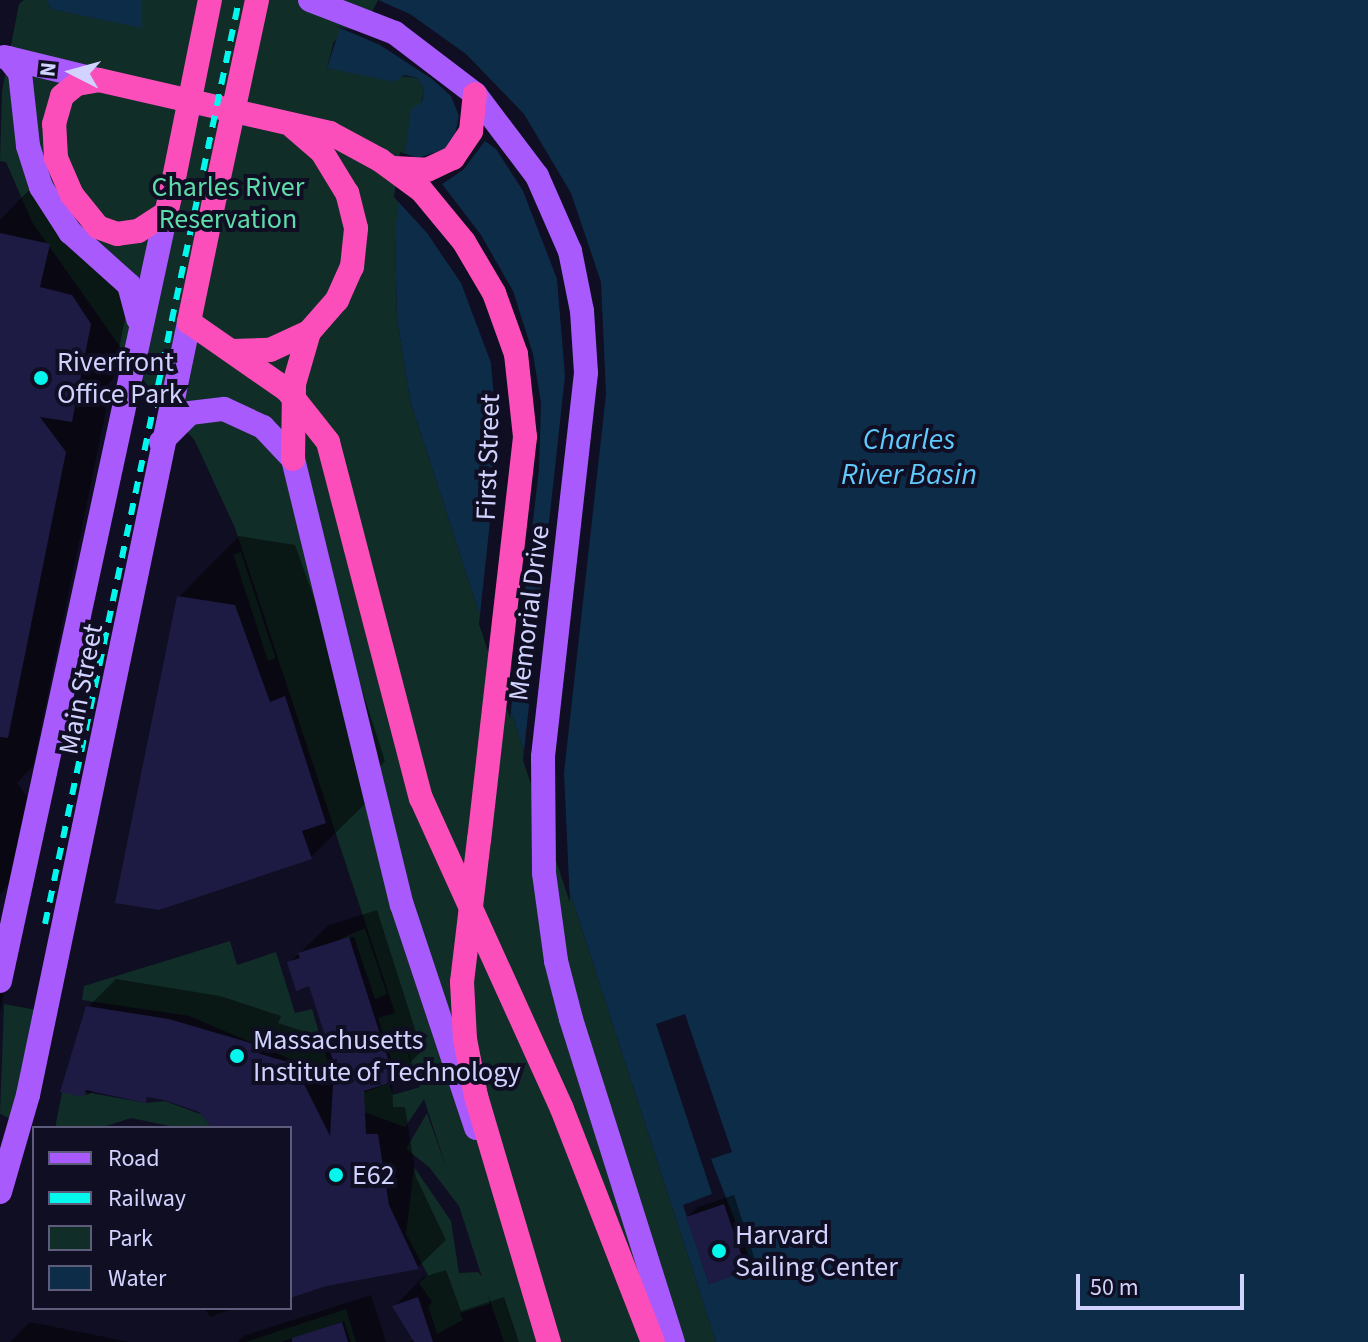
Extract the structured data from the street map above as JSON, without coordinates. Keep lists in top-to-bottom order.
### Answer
{
  "streets": {
    "highway": ["First Street", "Main Street"],
    "main road": ["Memorial Drive"]
  },
  "water": ["Charles River Basin"],
  "parks": ["Charles River Reservation"],
  "places": [
    "Riverfront Office Park",
    "Massachusetts Institute of Technology",
    "E62",
    "Harvard Sailing Center"
  ],
  "legend": [
    "Road",
    "Railway",
    "Park",
    "Water"
  ],
  "scale_bar": "50 m",
  "north": "left"
}
